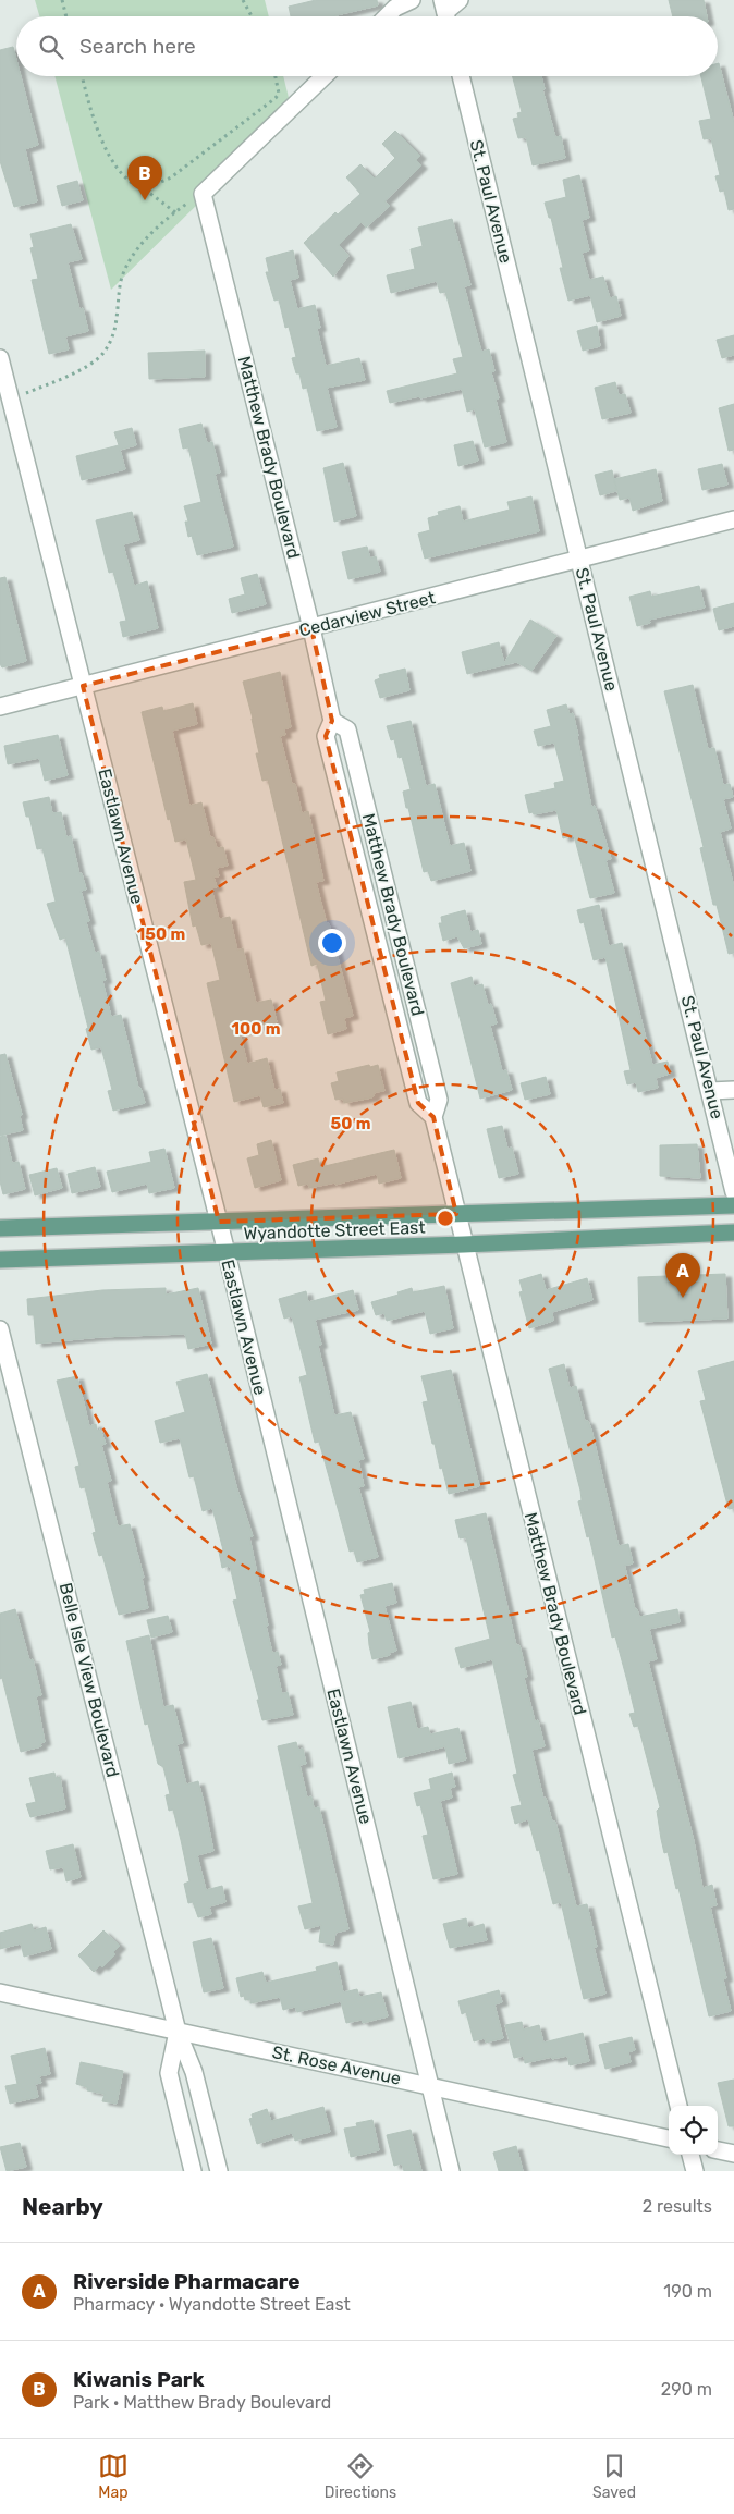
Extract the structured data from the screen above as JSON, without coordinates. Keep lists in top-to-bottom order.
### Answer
{
  "streets": {
    "main road": ["Wyandotte Street East"],
    "street": [
      "St. Paul Avenue",
      "Matthew Brady Boulevard",
      "Cedarview Street",
      "Eastlawn Avenue",
      "Belle Isle View Boulevard",
      "St. Rose Avenue"
    ]
  },
  "crossings": [
    ["St. Paul Avenue", "Cedarview Street"],
    ["Matthew Brady Boulevard", "Cedarview Street"],
    ["Matthew Brady Boulevard", "Wyandotte Street East"],
    ["Cedarview Street", "Eastlawn Avenue"],
    ["Eastlawn Avenue", "Wyandotte Street East"],
    ["Eastlawn Avenue", "St. Rose Avenue"],
    ["Belle Isle View Boulevard", "St. Rose Avenue"]
  ],
  "page": {
    "search": "Search here",
    "pins": ["B", "A"],
    "heading": ["Nearby", "2 results"],
    "list": [
      {
        "mark": "A",
        "name": "Riverside Pharmacare",
        "note": "Pharmacy · Wyandotte Street East",
        "value": "190 m"
      },
      {
        "mark": "B",
        "name": "Kiwanis Park",
        "note": "Park · Matthew Brady Boulevard",
        "value": "290 m"
      }
    ],
    "nav": ["Map", "Directions", "Saved"]
  },
  "rings": ["150 m", "100 m", "50 m"]
}
